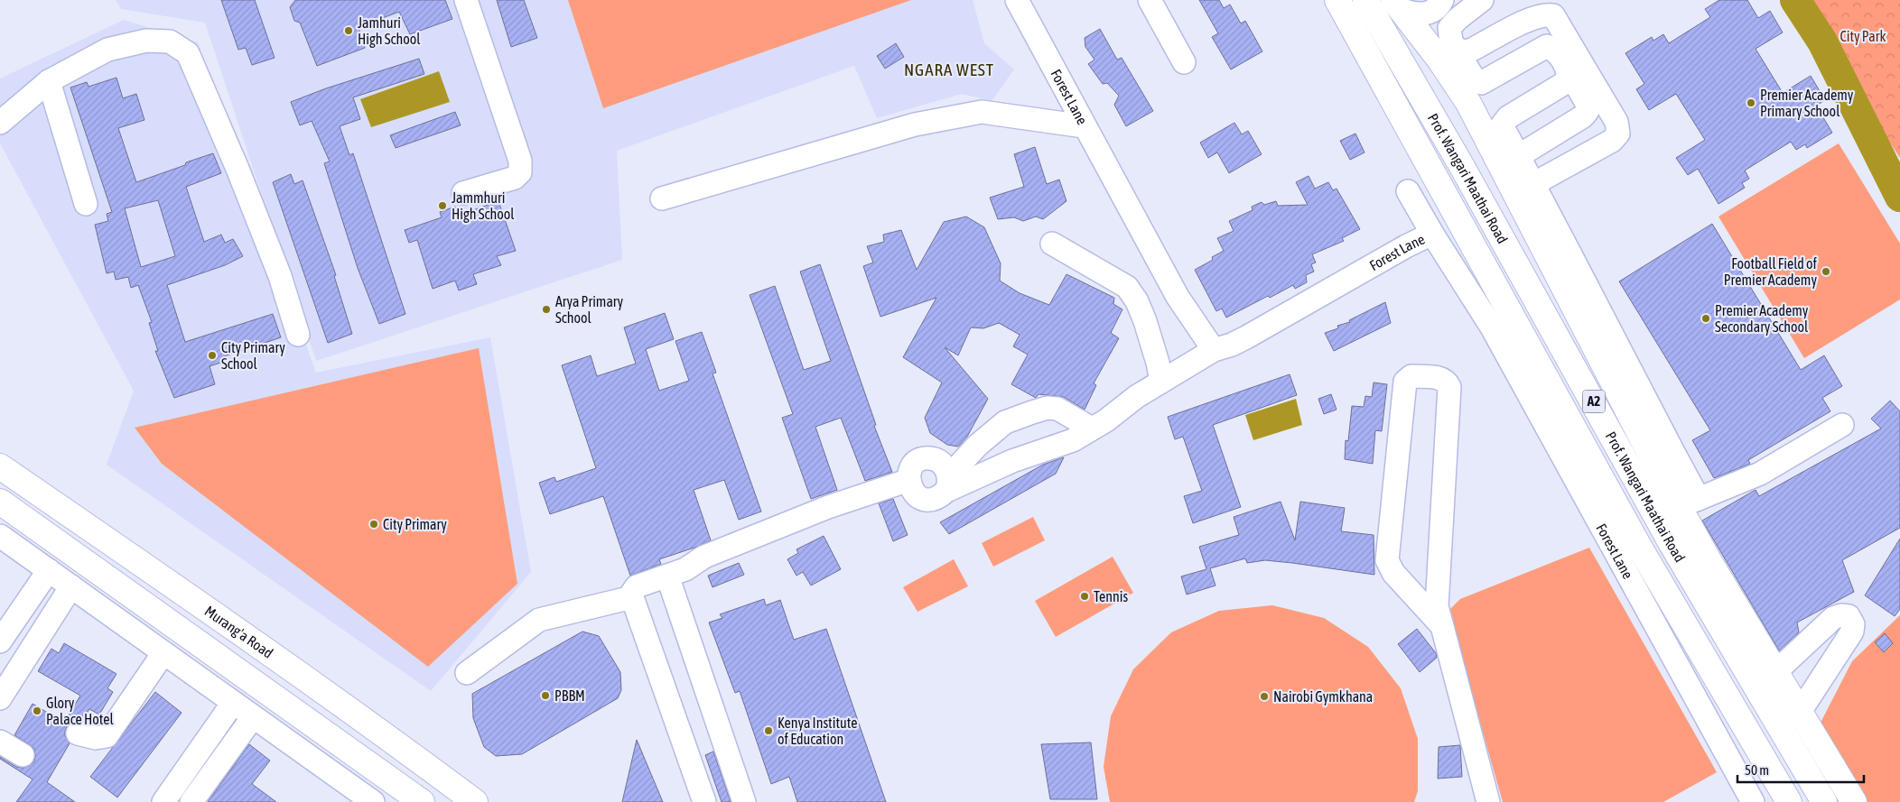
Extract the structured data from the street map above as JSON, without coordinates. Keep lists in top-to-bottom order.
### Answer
{
  "streets": {
    "main road": ["Prof. Wangari Maathai Road", "A2", "Murang'a Road"],
    "street": ["Forest Lane"]
  },
  "districts": ["NGARA WEST"],
  "parks": ["City Park"],
  "places": [
    "Jamhuri High School",
    "Premier Academy Primary School",
    "Jammhuri High School",
    "Football Field of Premier Academy",
    "Arya Primary School",
    "Premier Academy Secondary School",
    "City Primary School",
    "City Primary",
    "Tennis",
    "PBBM",
    "Nairobi Gymkhana",
    "Glory Palace Hotel",
    "Kenya Institute of Education"
  ],
  "scale_bar": "50 m"
}
